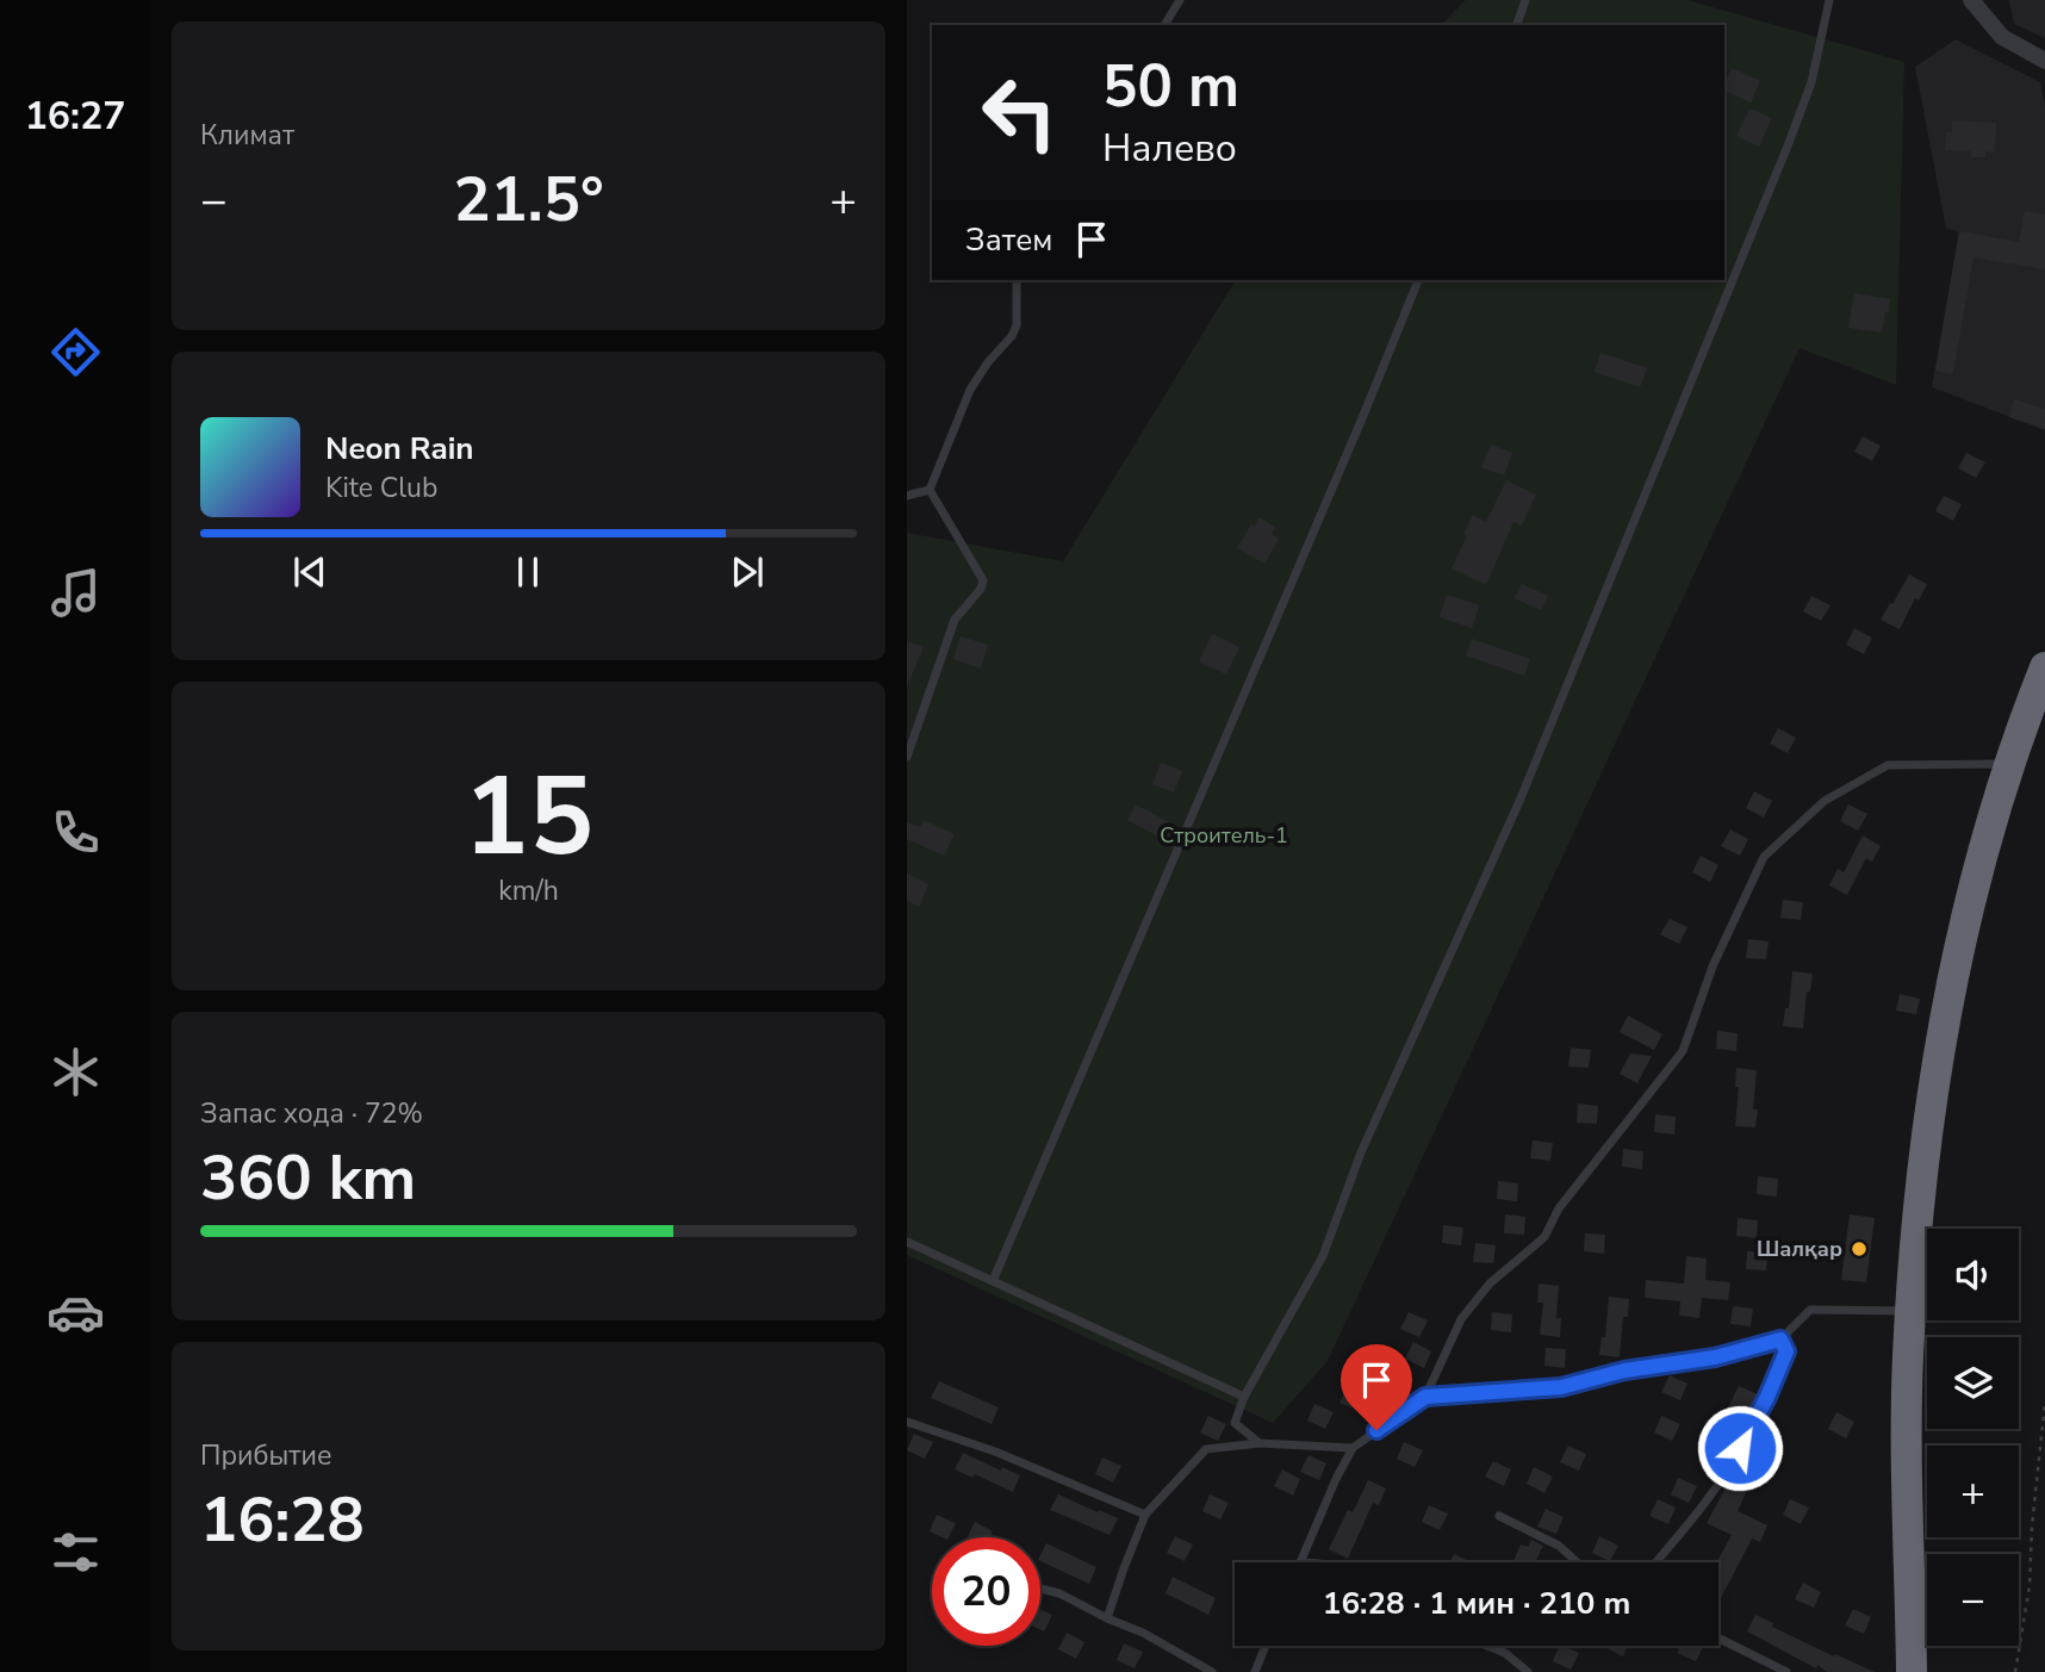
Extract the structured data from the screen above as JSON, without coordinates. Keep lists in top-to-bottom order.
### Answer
{
  "parks": ["Строитель-1"],
  "places": ["Шалқар"],
  "page": {
    "tabs": "16:27",
    "tile": [
      "Климат",
      ["15", "km/h"],
      ["Запас хода · 72%", "360 km"],
      ["Прибытие", "16:28"]
    ],
    "turn": ["50 m", "Налево"],
    "heat": ["−", "21.5°", "+"],
    "then": "Затем",
    "song": ["Neon Rain", "Kite Club"],
    "map_buttons": ["+", "−"],
    "limit": "20",
    "trip": "16:28 · 1 мин · 210 m"
  }
}
